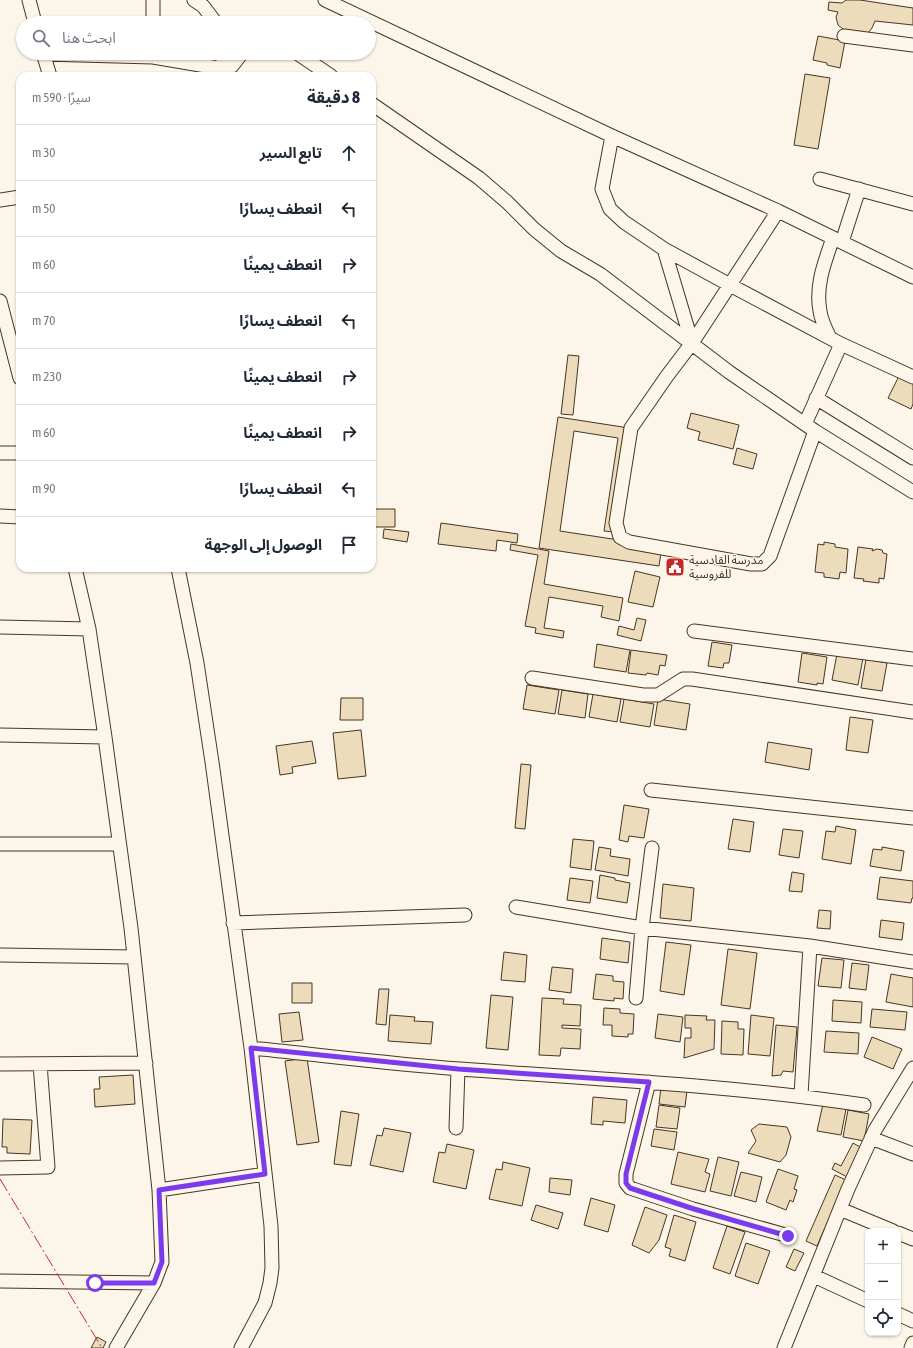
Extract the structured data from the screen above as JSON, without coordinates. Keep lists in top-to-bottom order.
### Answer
{
  "places": {
    "public building": ["مدرسة القادسية للفروسية"]
  },
  "page": {
    "search": "ابحث هنا",
    "heading": ["8 دقيقة", "سيرًا · 590 m"],
    "list": [
      ["تابع السير", "30 m"],
      ["انعطف يسارًا", "50 m"],
      ["انعطف يمينًا", "60 m"],
      ["انعطف يسارًا", "70 m"],
      ["انعطف يمينًا", "230 m"],
      ["انعطف يمينًا", "60 m"],
      ["انعطف يسارًا", "90 m"],
      "الوصول إلى الوجهة"
    ],
    "map_buttons": ["+", "−"]
  }
}
